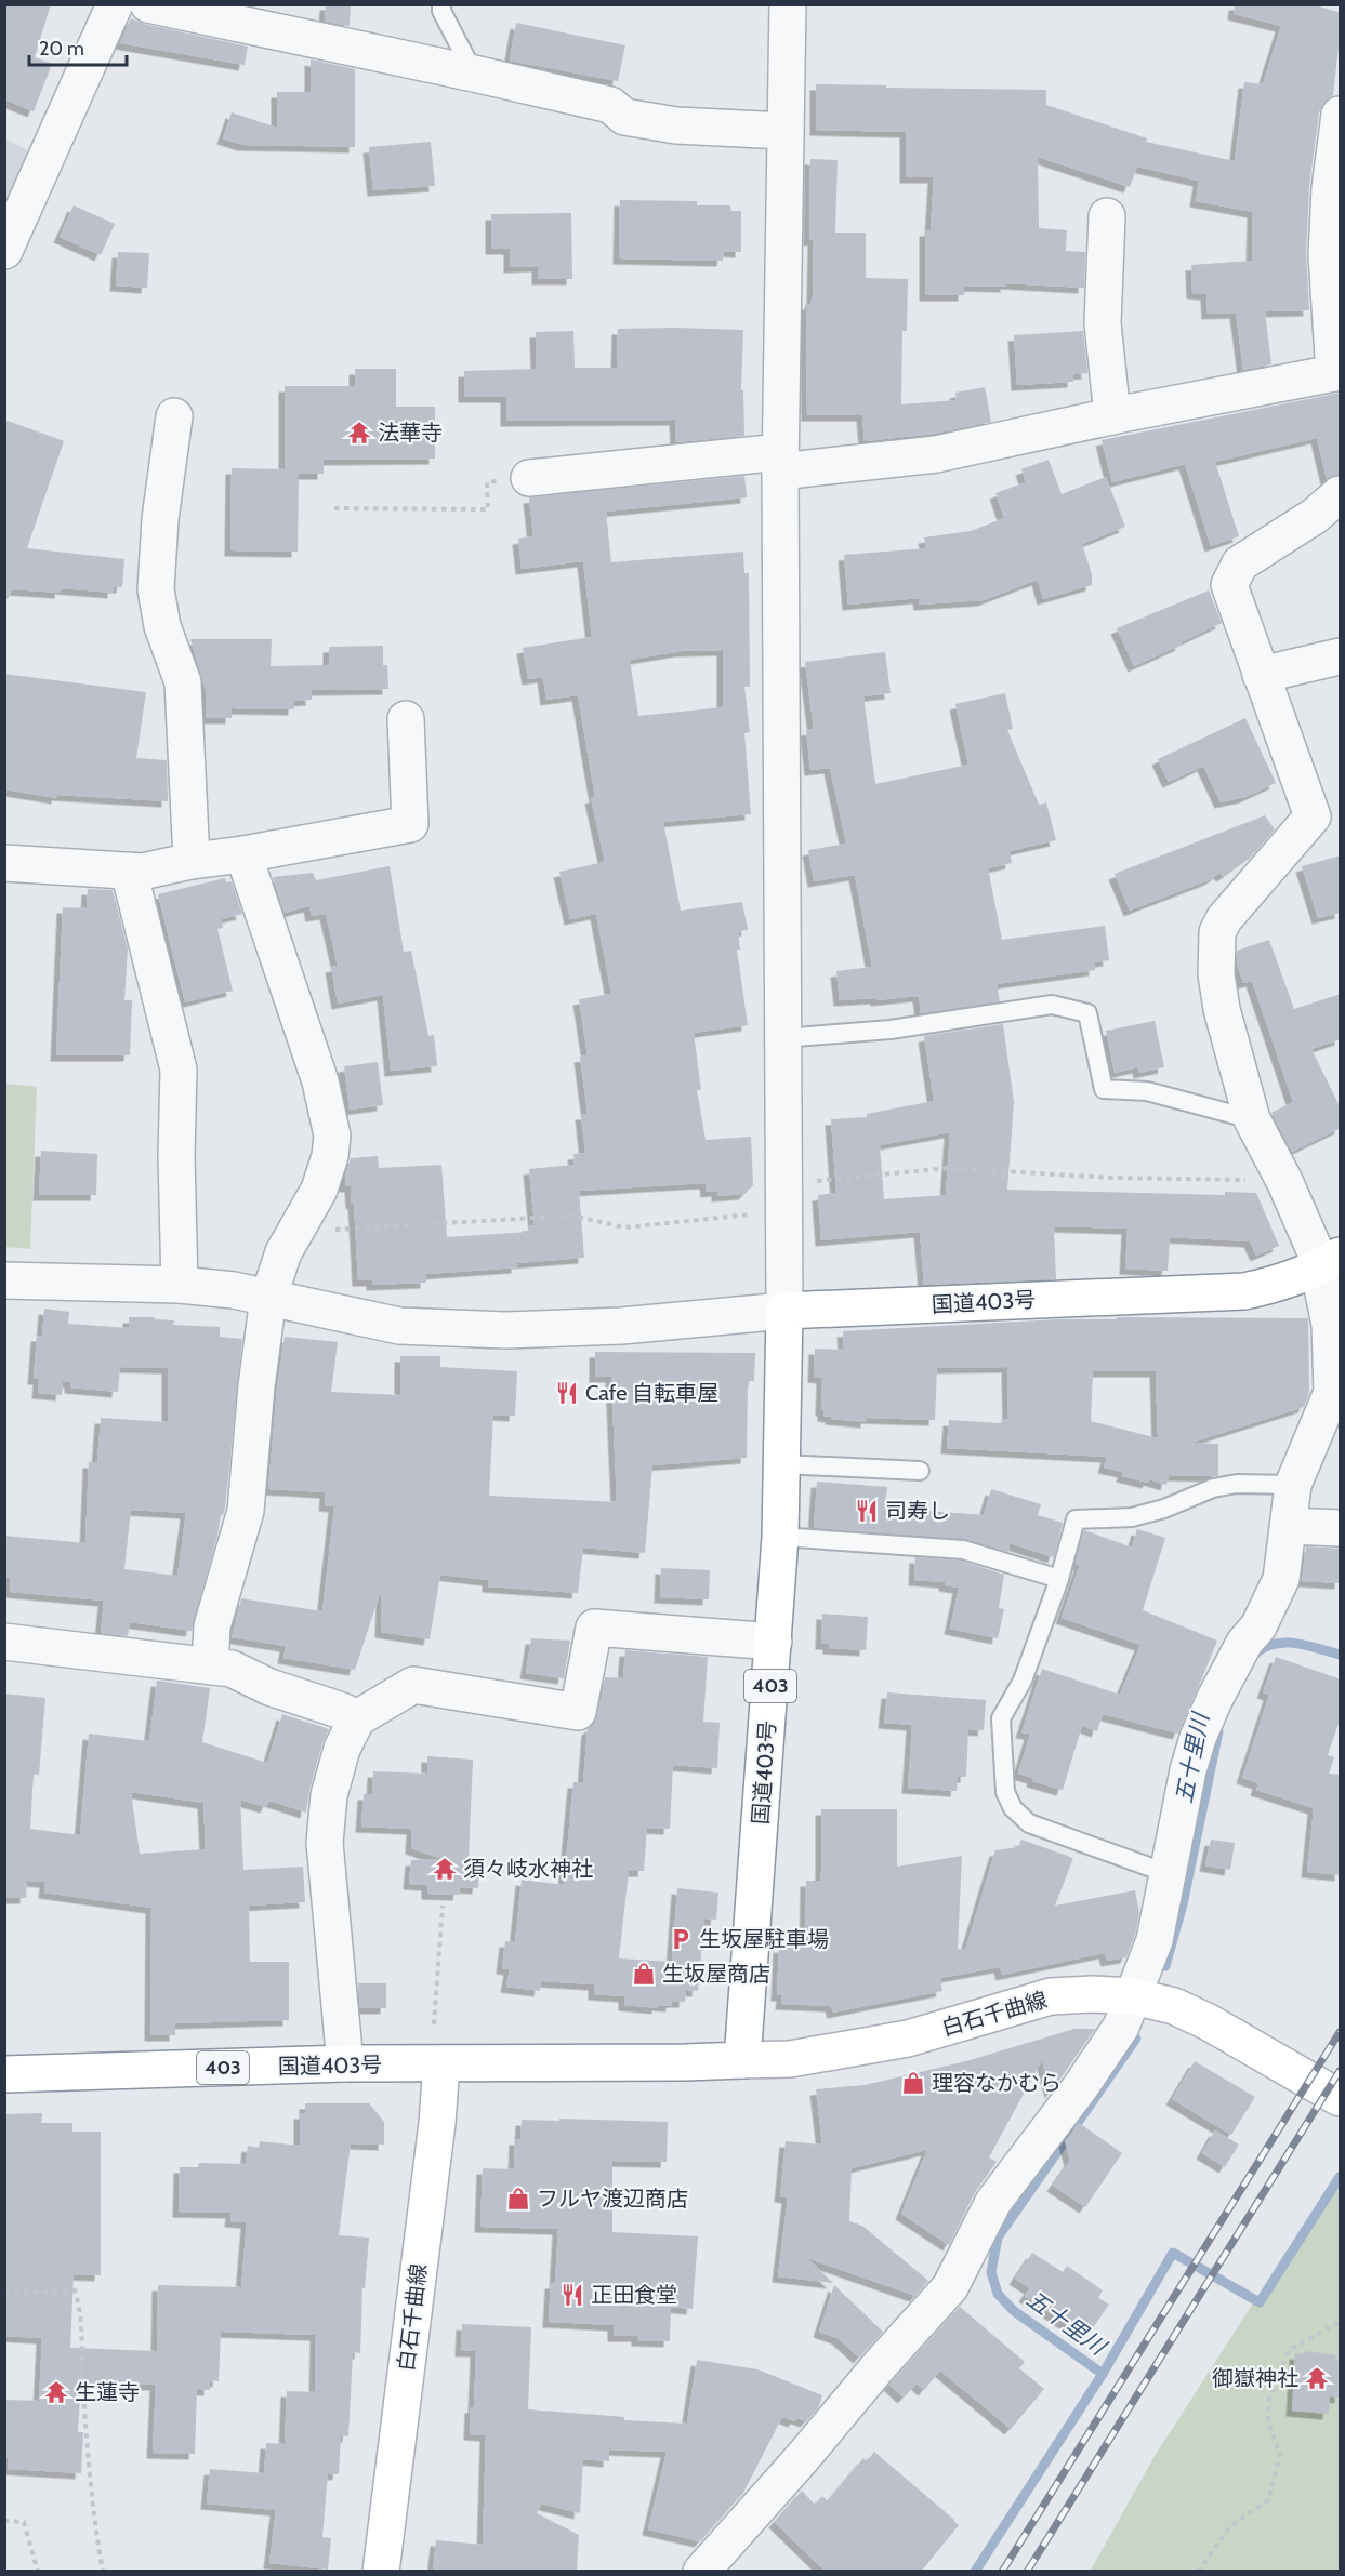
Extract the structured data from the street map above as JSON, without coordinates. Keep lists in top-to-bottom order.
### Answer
{
  "streets": {
    "main road": ["国道403号", "403", "白石千曲線"]
  },
  "crossings": [
    ["国道403号", "白石千曲線"]
  ],
  "water": ["五十里川"],
  "places": {
    "temple": [
      "法華寺",
      "須々岐水神社",
      "御嶽神社",
      "生蓮寺"
    ],
    "restaurant": ["Cafe 自転車屋", "司寿し", "正田食堂"],
    "parking": ["生坂屋駐車場"],
    "shop": ["生坂屋商店", "理容なかむら", "フルヤ渡辺商店"]
  },
  "scale_bar": "20 m"
}
